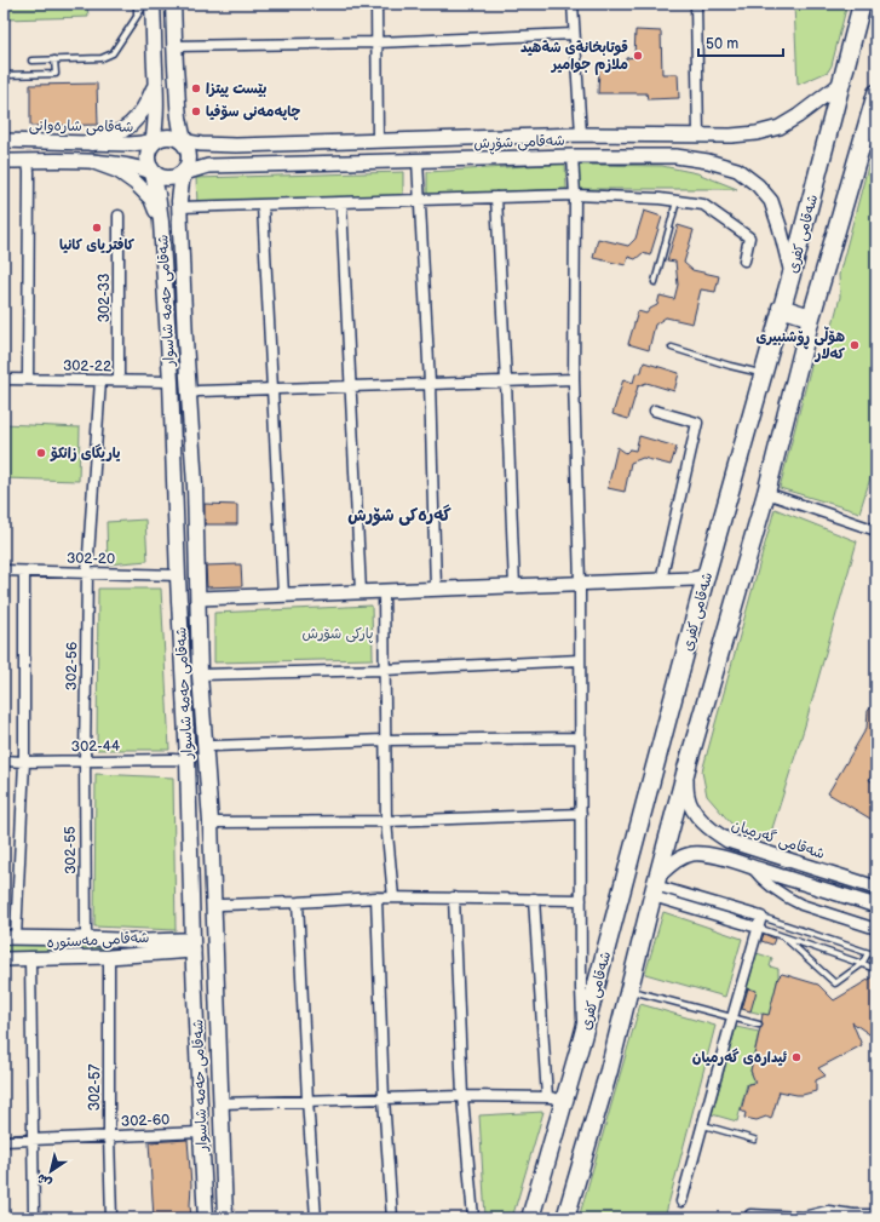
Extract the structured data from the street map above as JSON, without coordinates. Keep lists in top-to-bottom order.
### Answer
{
  "streets": {
    "highway": ["شەقامی کفری"],
    "main road": [
      "شەقامی شارەوانی",
      "شەقامی شۆڕش",
      "شەقامی حەمە شاسوار",
      "شەقامی گەرمیان",
      "شەقامی مەستورە"
    ],
    "street": [
      "302-33",
      "302-22",
      "302-20",
      "302-56",
      "302-44",
      "302-55",
      "302-57",
      "302-60"
    ]
  },
  "crossings": [
    ["شەقامی شارەوانی", "شەقامی شۆڕش"],
    ["شەقامی شارەوانی", "شەقامی حەمە شاسوار"],
    ["شەقامی شۆڕش", "شەقامی کفری"],
    ["شەقامی شۆڕش", "شەقامی حەمە شاسوار"],
    ["302-33", "302-22"],
    ["شەقامی حەمە شاسوار", "302-22"],
    ["شەقامی حەمە شاسوار", "302-20"],
    ["شەقامی حەمە شاسوار", "302-44"],
    ["شەقامی حەمە شاسوار", "شەقامی مەستورە"],
    ["شەقامی حەمە شاسوار", "302-60"],
    ["302-22", "302-56"],
    ["302-20", "302-56"],
    ["302-56", "302-44"],
    ["302-56", "302-55"],
    ["302-44", "302-55"],
    ["302-55", "شەقامی مەستورە"],
    ["شەقامی مەستورە", "302-57"],
    ["302-57", "302-60"]
  ],
  "districts": ["گەرەکی شۆرش"],
  "parks": ["پارکی شۆرش"],
  "places": [
    "قوتابخانةى شةهيد ملازم جوامير",
    "بێست پیتزا",
    "چاپەمەنی سۆفیا",
    "کافتریای کانیا",
    "هۆڵی ڕۆشنبیری کەلار",
    "یاریگای زانکۆ",
    "ئیدارەی گەرمیان"
  ],
  "scale_bar": "50 m",
  "north": "bottom left"
}
